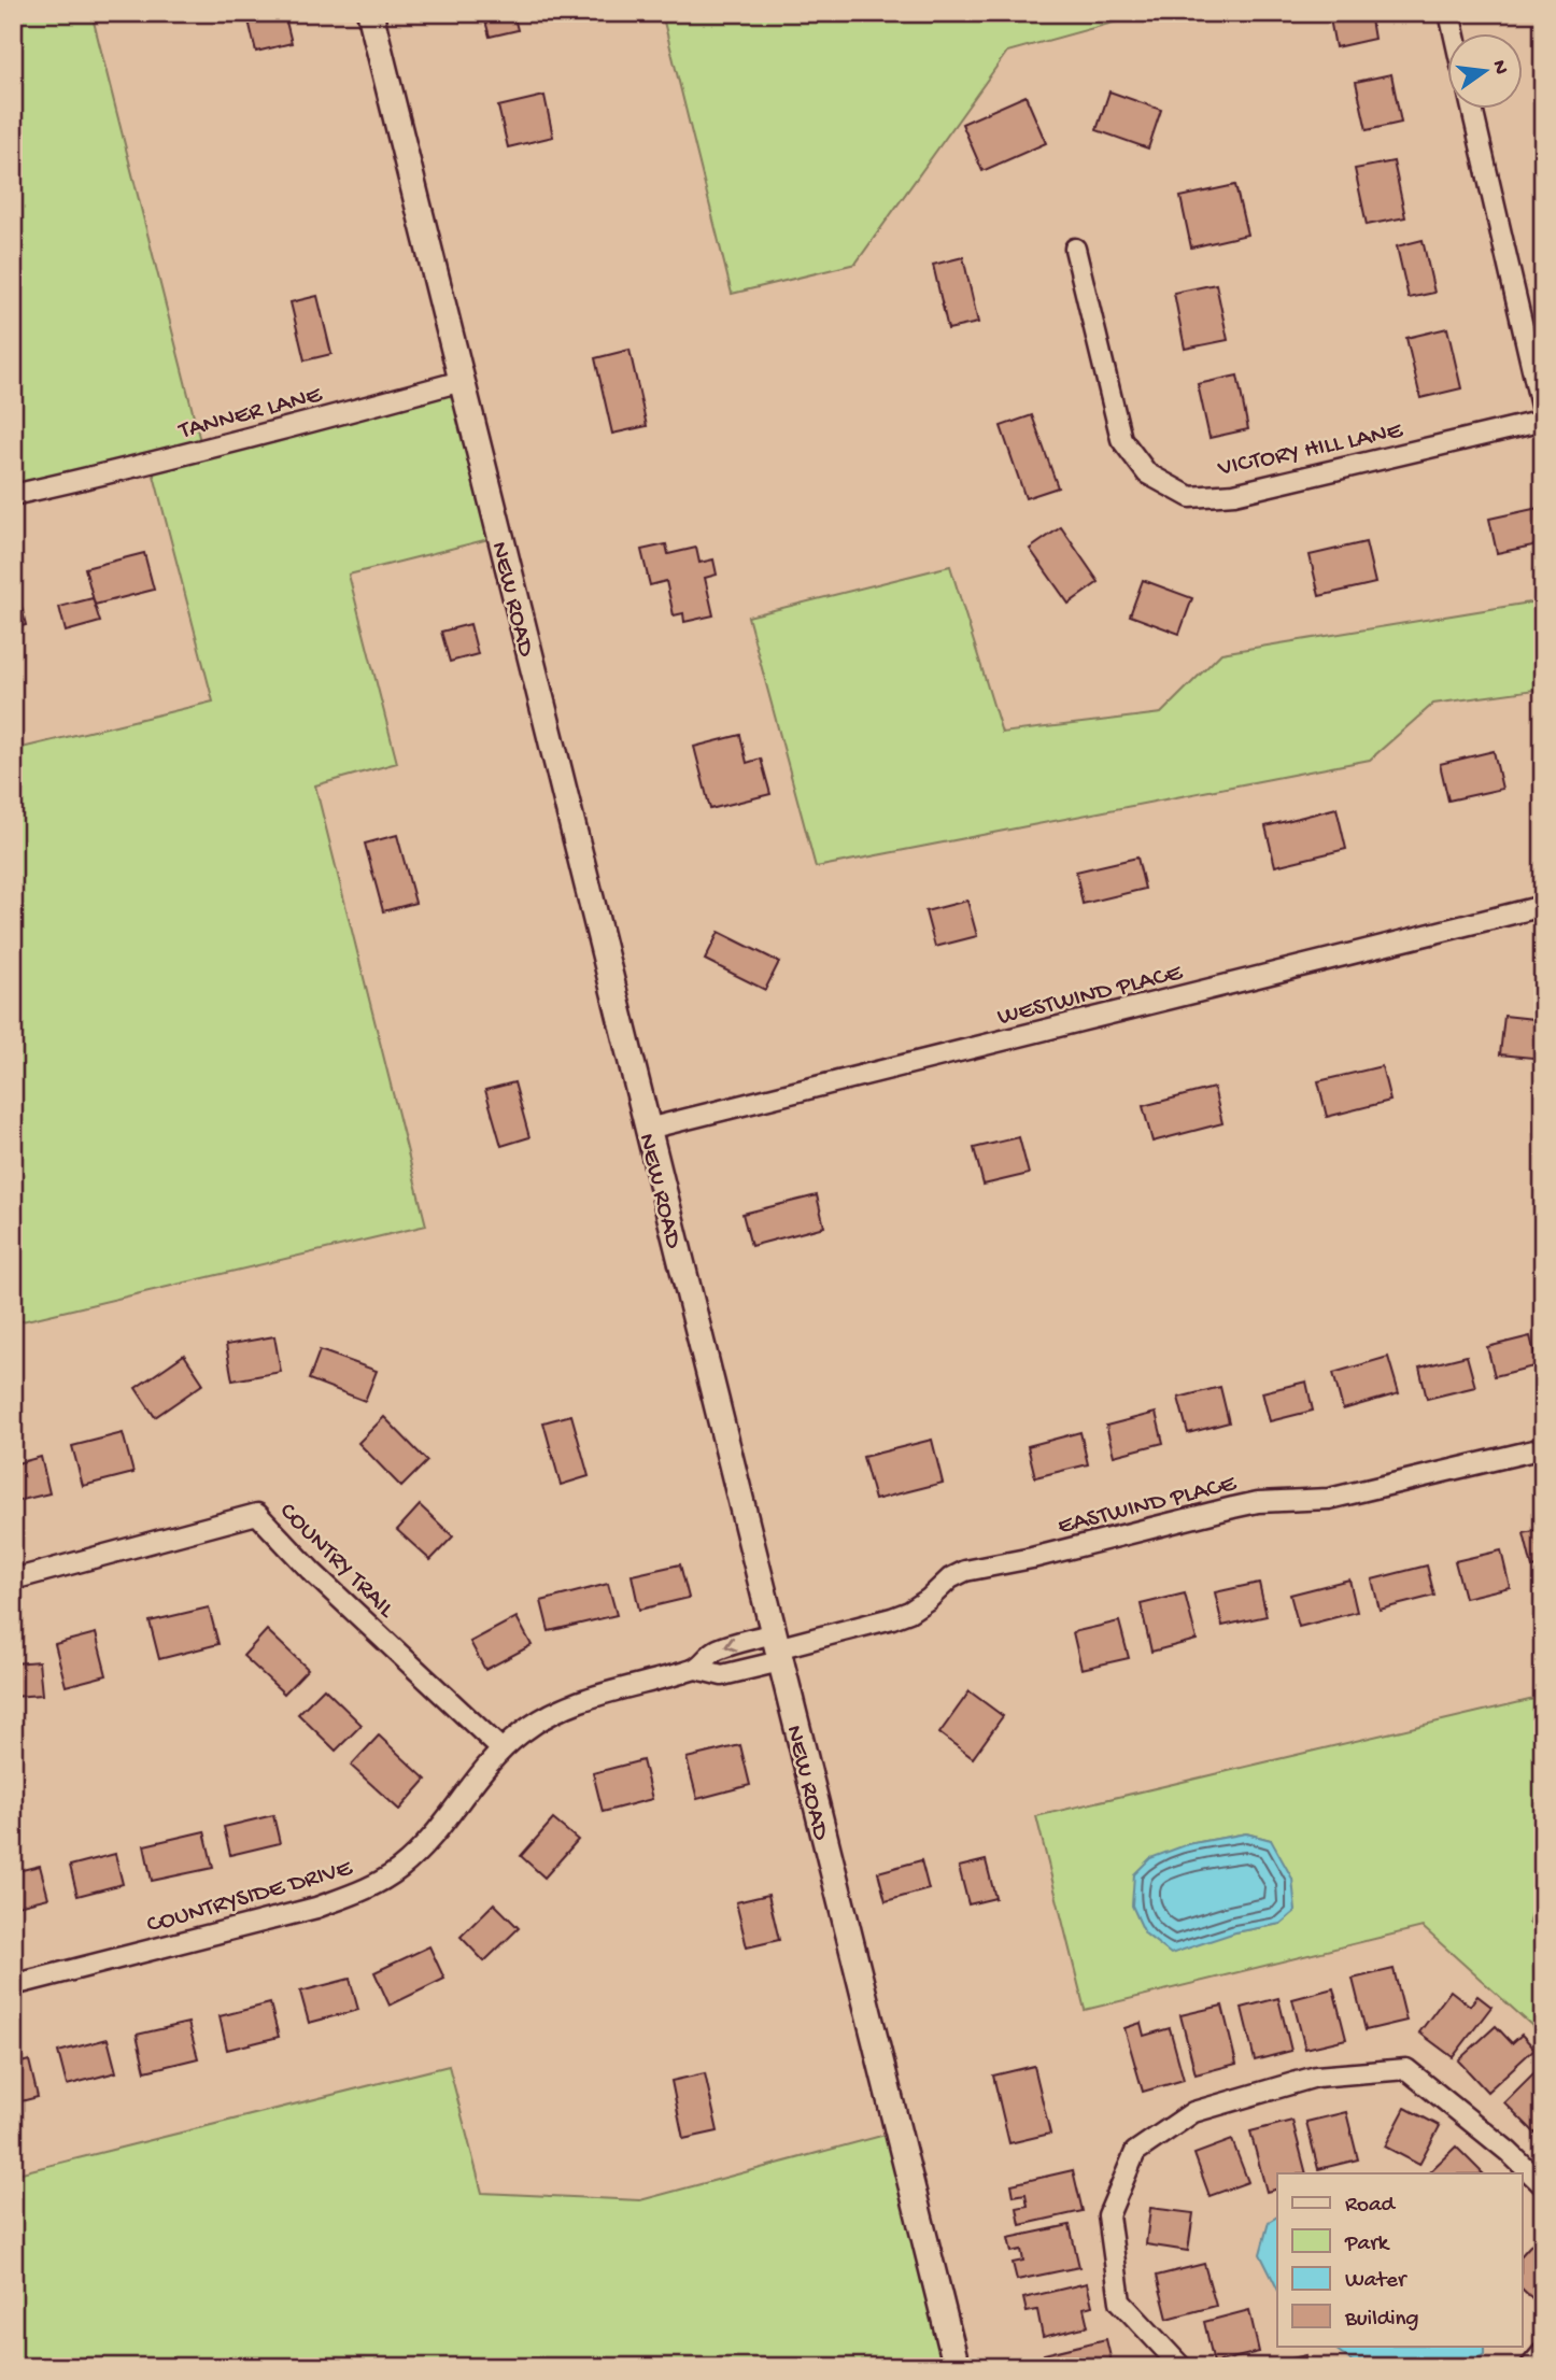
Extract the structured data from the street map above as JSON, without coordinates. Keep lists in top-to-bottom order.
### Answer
{
  "streets": {
    "street": [
      "TANNER LANE",
      "VICTORY HILL LANE",
      "NEW ROAD",
      "WESTWIND PLACE",
      "EASTWIND PLACE",
      "COUNTRY TRAIL",
      "COUNTRYSIDE DRIVE"
    ]
  },
  "crossings": [
    ["TANNER LANE", "NEW ROAD"],
    ["NEW ROAD", "WESTWIND PLACE"],
    ["NEW ROAD", "EASTWIND PLACE"],
    ["NEW ROAD", "COUNTRYSIDE DRIVE"],
    ["EASTWIND PLACE", "COUNTRYSIDE DRIVE"],
    ["COUNTRY TRAIL", "COUNTRYSIDE DRIVE"]
  ],
  "legend": [
    "Road",
    "Park",
    "Water",
    "Building"
  ],
  "north": "right"
}
